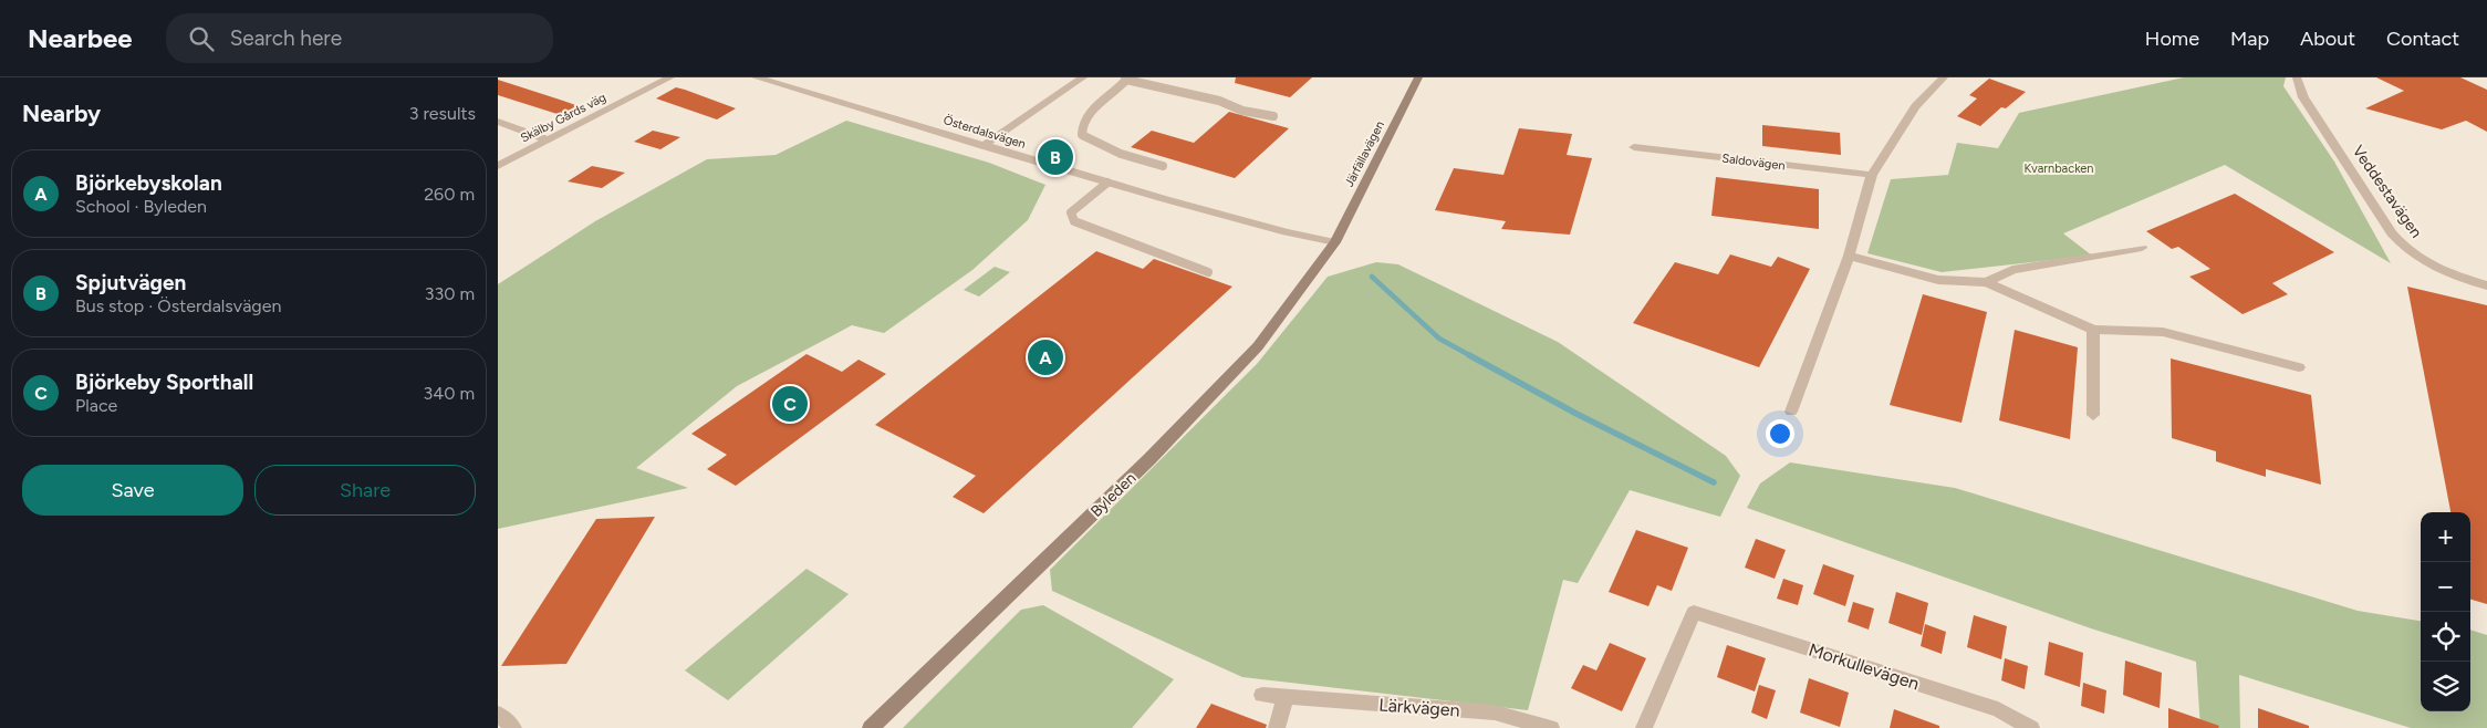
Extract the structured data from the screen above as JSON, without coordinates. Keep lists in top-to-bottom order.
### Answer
{
  "streets": {
    "street": [
      "Skälby Gårds väg",
      "Österdalsvägen",
      "Järfällavägen",
      "Saldovägen",
      "Veddestavägen",
      "Byleden",
      "Morkullevägen",
      "Lärkvägen"
    ]
  },
  "crossings": [
    ["Österdalsvägen", "Järfällavägen"],
    ["Österdalsvägen", "Byleden"],
    ["Järfällavägen", "Byleden"]
  ],
  "parks": ["Kvarnbacken"],
  "page": {
    "header": "Nearbee",
    "search": "Search here",
    "nav": [
      "Home",
      "Map",
      "About",
      "Contact"
    ],
    "heading": ["Nearby", "3 results"],
    "pins": ["B", "A", "C"],
    "list": [
      {
        "mark": "A",
        "name": "Björkebyskolan",
        "note": "School · Byleden",
        "value": "260 m"
      },
      {
        "mark": "B",
        "name": "Spjutvägen",
        "note": "Bus stop · Österdalsvägen",
        "value": "330 m"
      },
      {
        "mark": "C",
        "name": "Björkeby Sporthall",
        "note": "Place",
        "value": "340 m"
      }
    ],
    "buttons": ["Save", "Share"],
    "map_buttons": ["+", "−"]
  }
}
